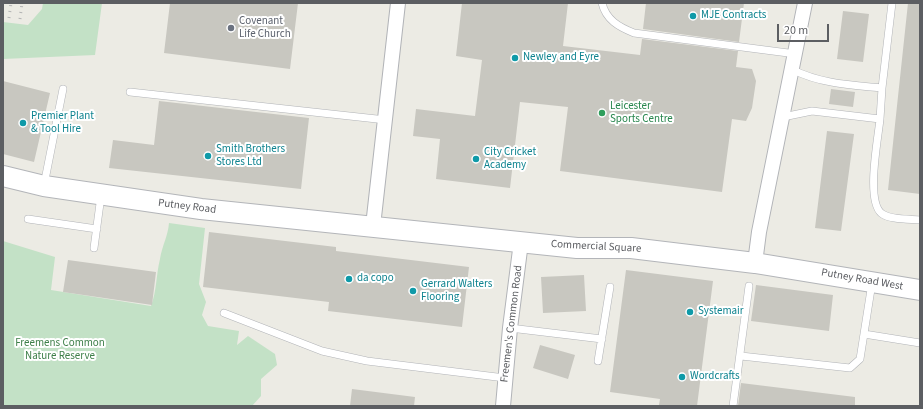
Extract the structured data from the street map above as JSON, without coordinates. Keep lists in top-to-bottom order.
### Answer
{
  "streets": {
    "street": [
      "Putney Road",
      "Commercial Square",
      "Putney Road West",
      "Freemen's Common Road"
    ]
  },
  "crossings": [
    ["Putney Road", "Commercial Square"],
    ["Commercial Square", "Putney Road West"],
    ["Commercial Square", "Freemen's Common Road"]
  ],
  "parks": ["Freemens Common Nature Reserve"],
  "places": [
    "MJE Contracts",
    "Covenant Life Church",
    "Newley and Eyre",
    "Leicester Sports Centre",
    "Premier Plant & Tool Hire",
    "Smith Brothers Stores Ltd",
    "City Cricket Academy",
    "da copo",
    "Gerrard Walters Flooring",
    "Systemair",
    "Wordcrafts"
  ],
  "scale_bar": "20 m"
}
